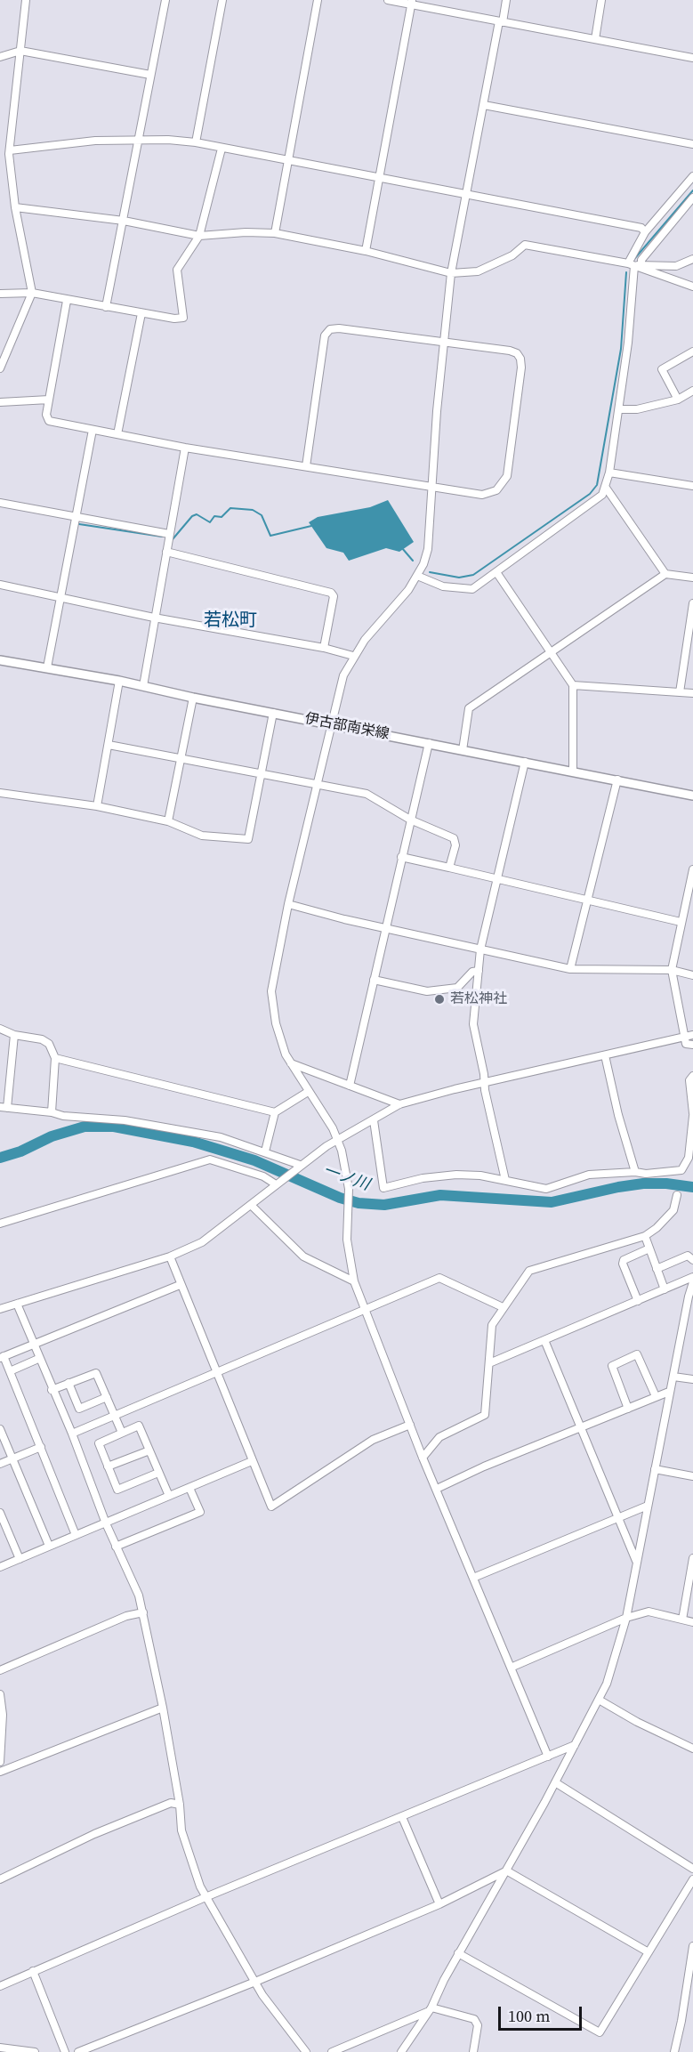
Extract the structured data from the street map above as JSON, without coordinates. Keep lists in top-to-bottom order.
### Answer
{
  "streets": {
    "main road": ["伊古部南栄線"]
  },
  "districts": ["若松町"],
  "water": ["一ノ川"],
  "places": ["若松神社"],
  "scale_bar": "100 m"
}
